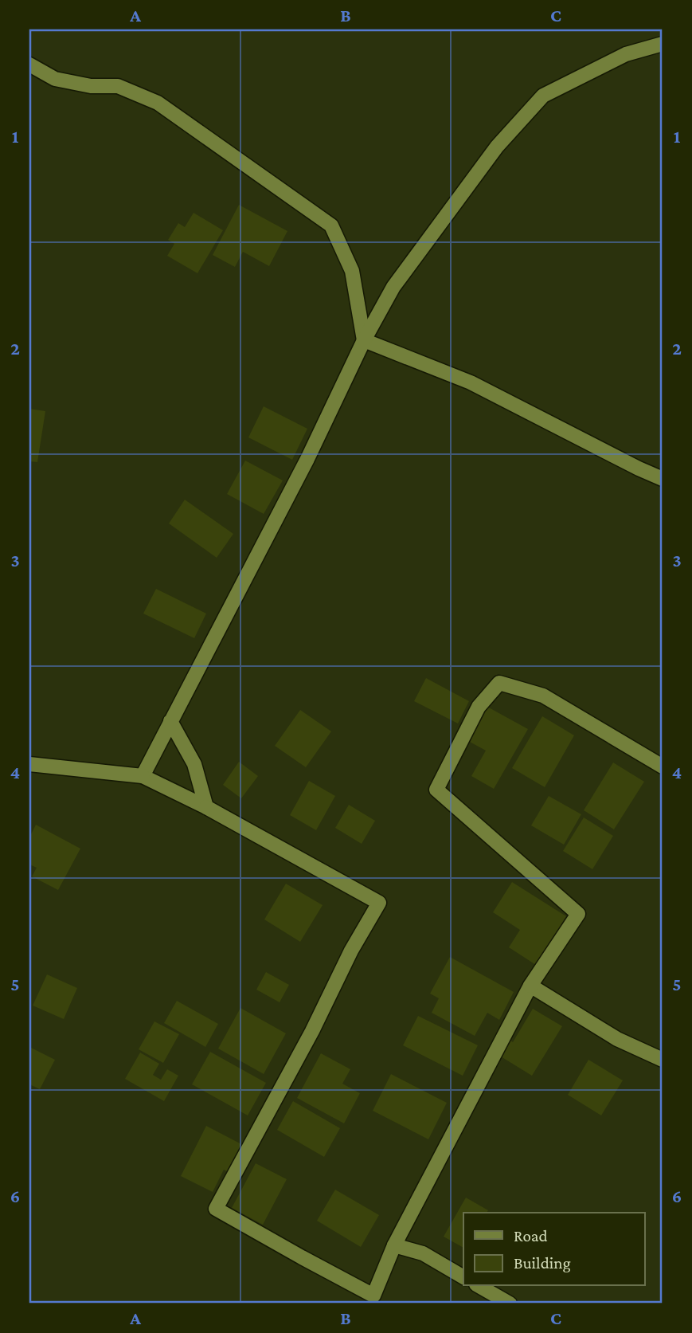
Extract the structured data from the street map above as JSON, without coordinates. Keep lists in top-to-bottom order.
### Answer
{
  "legend": ["Road", "Building"],
  "grid": {
    "columns": ["A", "B", "C"],
    "rows": [
      "1",
      "2",
      "3",
      "4",
      "5",
      "6"
    ]
  }
}
